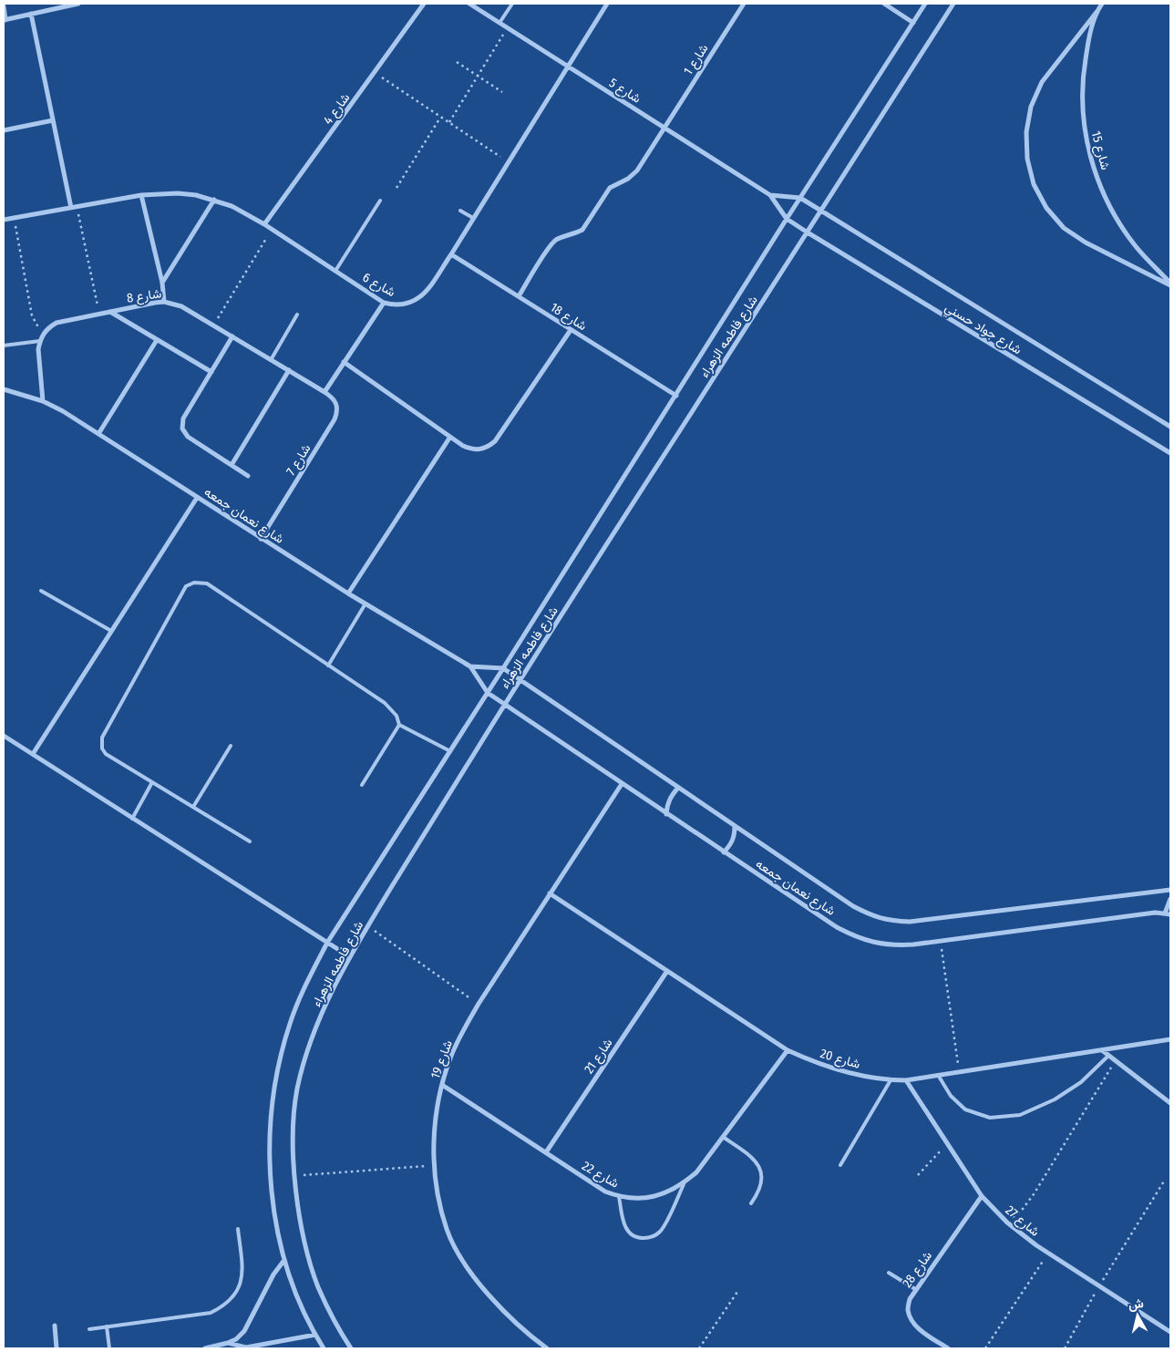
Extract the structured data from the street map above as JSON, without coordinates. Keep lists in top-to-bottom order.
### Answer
{
  "streets": {
    "street": [
      "شارع 1",
      "شارع 5",
      "شارع 4",
      "شارع 15",
      "شارع 6",
      "شارع 8",
      "شارع 18",
      "شارع جواد حسني",
      "شارع فاطمه الزهراء",
      "شارع 7",
      "شارع نعمان جمعه",
      "شارع 21",
      "شارع 20",
      "شارع 19",
      "شارع 22",
      "شارع 27",
      "شارع 28"
    ]
  },
  "crossings": [
    ["شارع 1", "شارع 5"],
    ["شارع 1", "شارع 18"],
    ["شارع 5", "شارع 6"],
    ["شارع 5", "شارع جواد حسني"],
    ["شارع 5", "شارع فاطمه الزهراء"],
    ["شارع 4", "شارع 6"],
    ["شارع 6", "شارع 18"],
    ["شارع 8", "شارع 7"],
    ["شارع 18", "شارع فاطمه الزهراء"],
    ["شارع جواد حسني", "شارع فاطمه الزهراء"],
    ["شارع فاطمه الزهراء", "شارع نعمان جمعه"],
    ["شارع 7", "شارع نعمان جمعه"],
    ["شارع نعمان جمعه", "شارع 19"],
    ["شارع 21", "شارع 20"],
    ["شارع 21", "شارع 22"],
    ["شارع 20", "شارع 19"],
    ["شارع 20", "شارع 22"],
    ["شارع 20", "شارع 27"],
    ["شارع 19", "شارع 22"],
    ["شارع 27", "شارع 28"]
  ],
  "north": "top"
}
